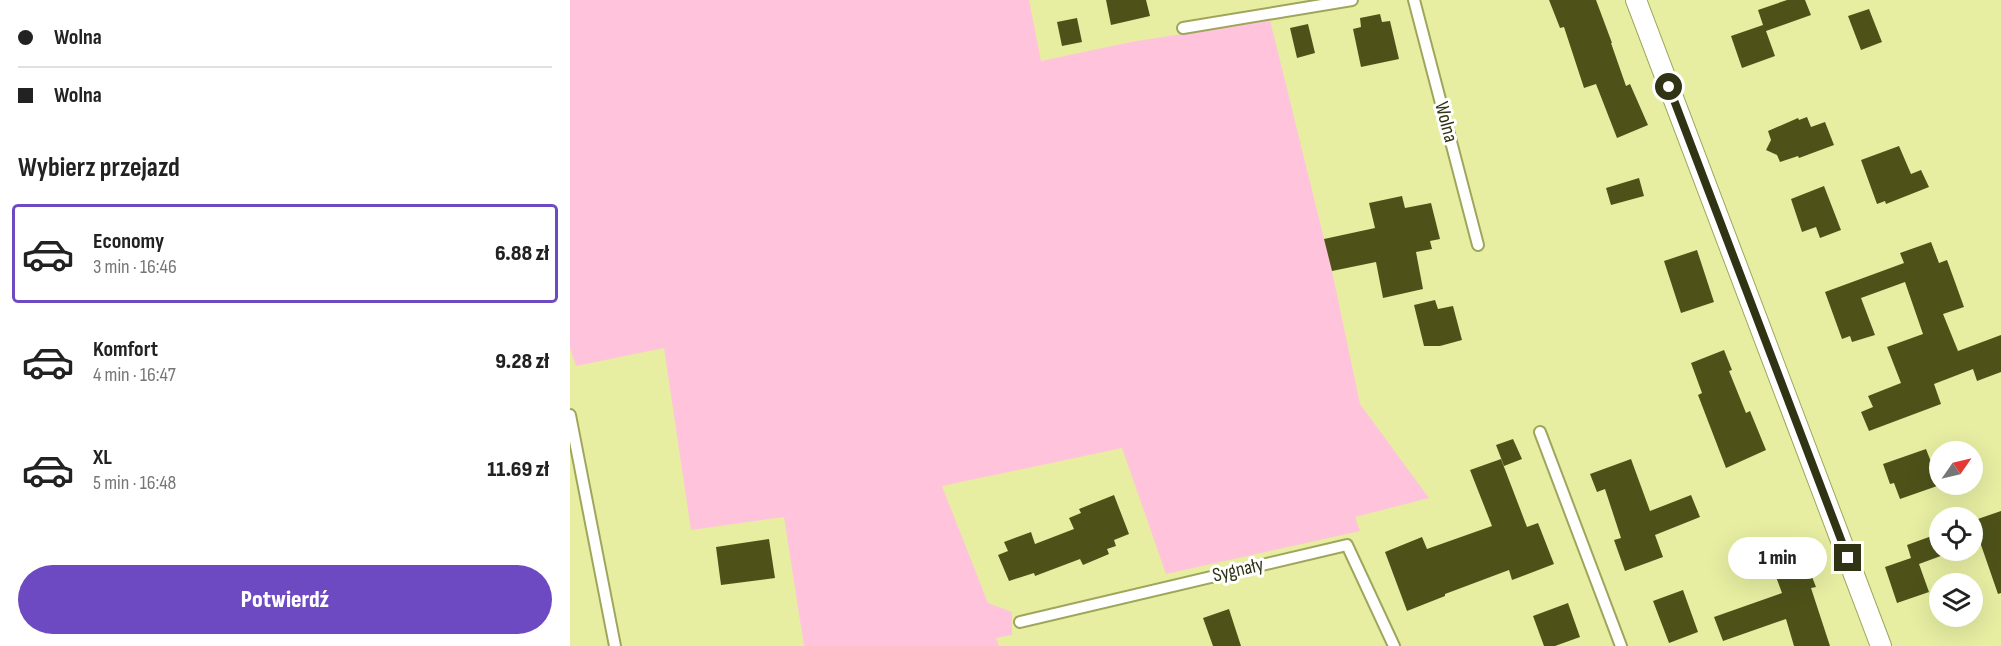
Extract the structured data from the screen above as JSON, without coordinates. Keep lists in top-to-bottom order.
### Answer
{
  "streets": {
    "lane": ["Wolna", "Sygnały"]
  },
  "north": "top right",
  "page": {
    "banner": ["Wolna", "Wolna"],
    "heading": "Wybierz przejazd",
    "list": [
      {
        "name": "Economy",
        "note": "3 min · 16:46",
        "value": "6.88 zł"
      },
      {
        "name": "Komfort",
        "note": "4 min · 16:47",
        "value": "9.28 zł"
      },
      {
        "name": "XL",
        "note": "5 min · 16:48",
        "value": "11.69 zł"
      }
    ],
    "bubble": "1 min",
    "buttons": "Potwierdź"
  }
}
